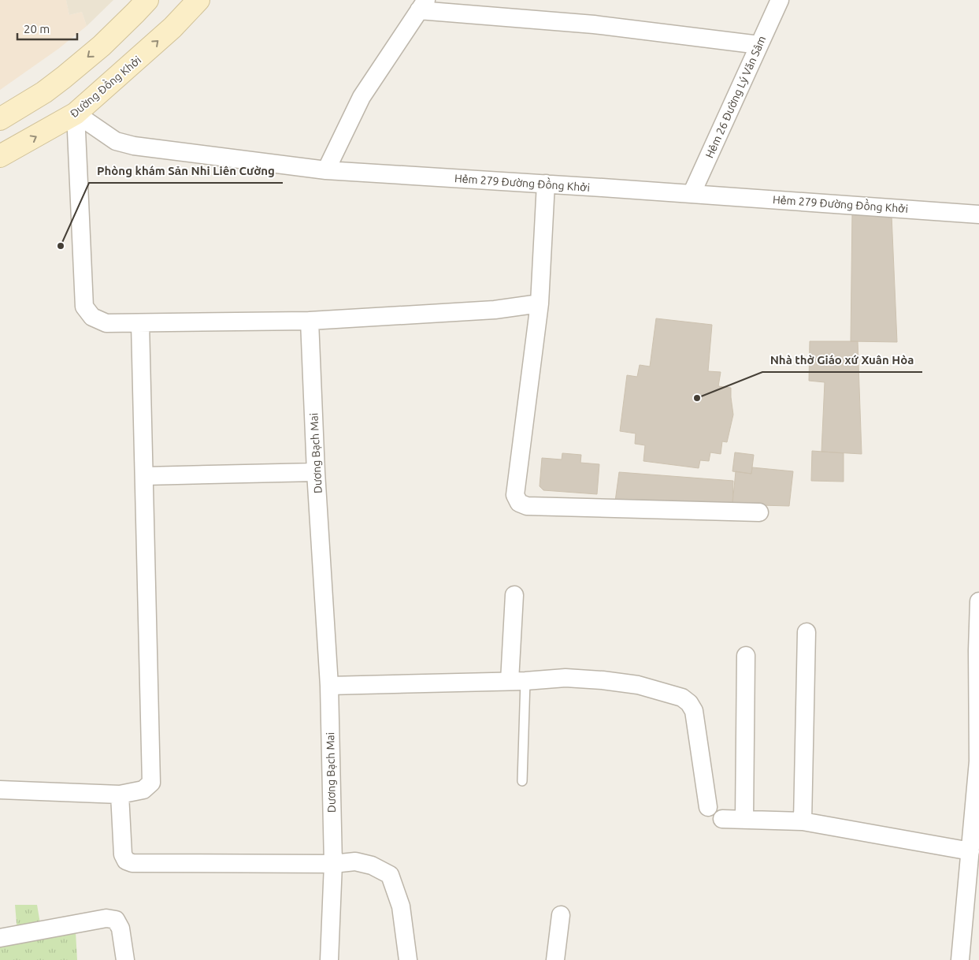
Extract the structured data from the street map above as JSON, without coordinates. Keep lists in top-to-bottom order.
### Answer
{
  "streets": {
    "main road": ["Đường Đồng Khởi"],
    "street": ["Hẻm 26 Đường Lý Văn Sâm", "Hẻm 279 Đường Đồng Khởi", "Dương Bạch Mai"]
  },
  "crossings": [
    ["Đường Đồng Khởi", "Hẻm 279 Đường Đồng Khởi"],
    ["Hẻm 26 Đường Lý Văn Sâm", "Hẻm 279 Đường Đồng Khởi"]
  ],
  "places": ["Phòng khám Sản Nhi Liên Cường", "Nhà thờ Giáo xứ Xuân Hòa"],
  "scale_bar": "20 m"
}
